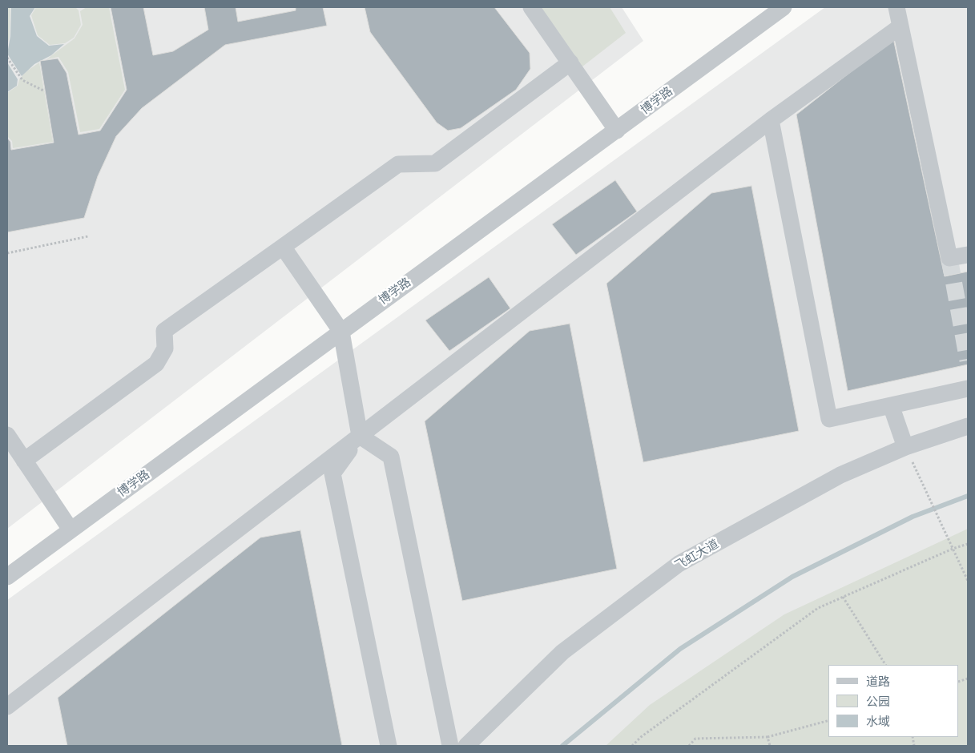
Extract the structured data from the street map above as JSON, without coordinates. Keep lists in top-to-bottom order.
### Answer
{
  "streets": {
    "street": ["博学路", "飞虹大道"]
  },
  "legend": ["道路", "公园", "水域"]
}
